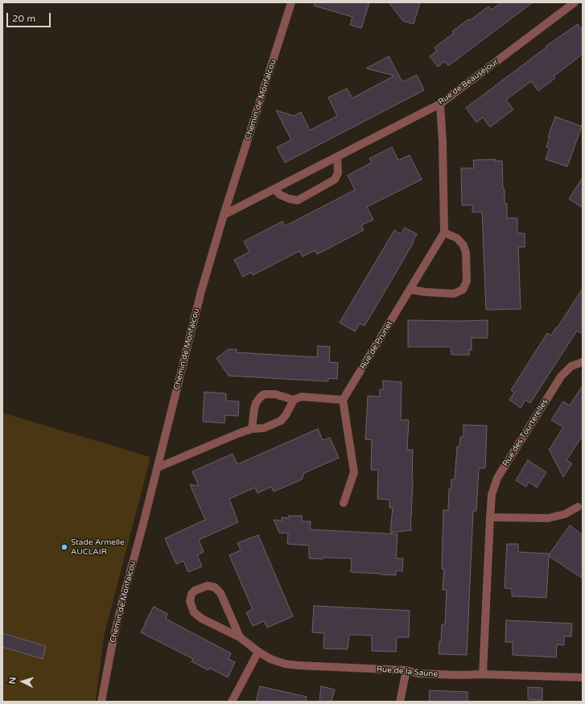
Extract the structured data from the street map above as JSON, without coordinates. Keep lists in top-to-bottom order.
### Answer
{
  "streets": {
    "street": [
      "Rue de Beauséjour",
      "Chemin de Monfalcou",
      "Rue de Prunet",
      "Rue des Tourterelles",
      "Rue de la Saune"
    ]
  },
  "crossings": [
    ["Rue de Beauséjour", "Chemin de Monfalcou"],
    ["Rue des Tourterelles", "Rue de la Saune"]
  ],
  "places": ["Stade Armelle AUCLAIR"],
  "scale_bar": "20 m",
  "north": "left"
}
